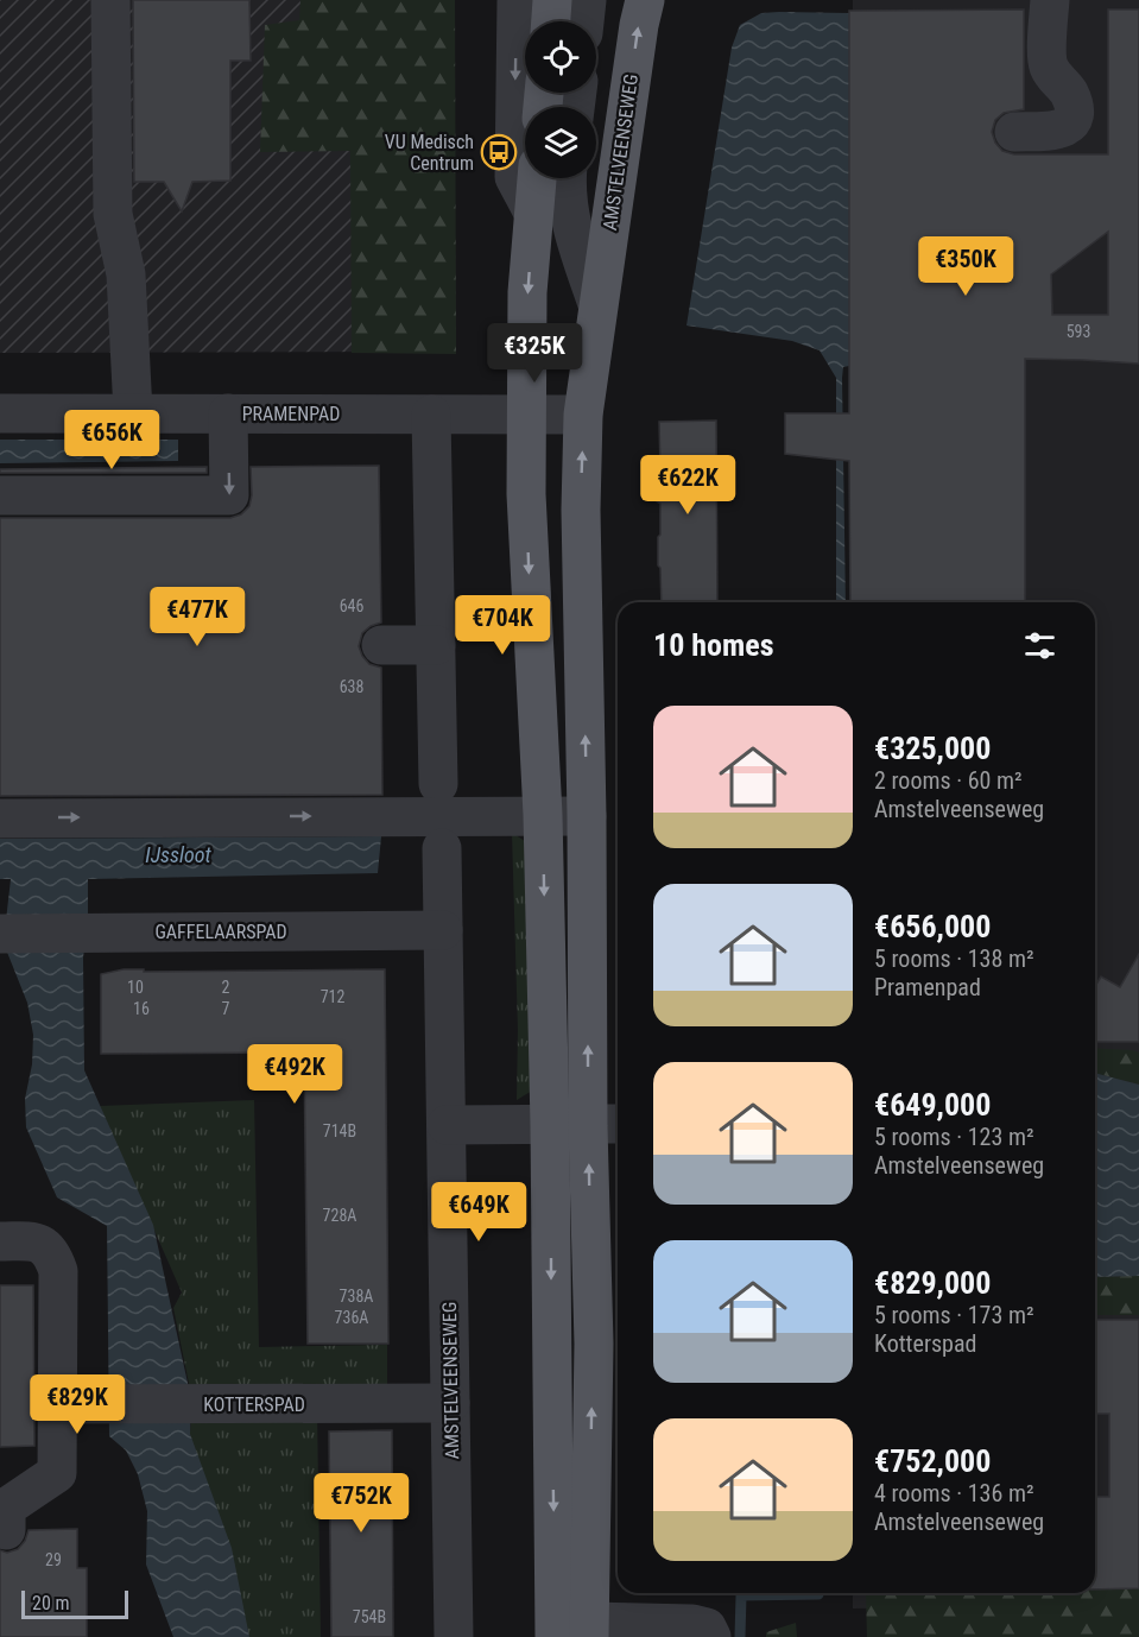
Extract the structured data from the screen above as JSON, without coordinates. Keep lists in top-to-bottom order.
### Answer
{
  "streets": {
    "main road": ["AMSTELVEENSEWEG"],
    "street": ["PRAMENPAD", "GAFFELAARSPAD", "KOTTERSPAD"]
  },
  "crossings": [
    ["AMSTELVEENSEWEG", "PRAMENPAD"],
    ["AMSTELVEENSEWEG", "GAFFELAARSPAD"],
    ["AMSTELVEENSEWEG", "KOTTERSPAD"]
  ],
  "water": ["IJssloot"],
  "places": {
    "bus stop": ["VU Medisch Centrum"]
  },
  "house_numbers": [
    "593",
    "646",
    "638",
    "10",
    "2",
    "712",
    "16",
    "7",
    "714B",
    "728A",
    "738A",
    "736A",
    "29",
    "754B"
  ],
  "scale_bar": "20 m",
  "page": {
    "price": [
      "€350K",
      "€325K",
      "€656K",
      "€622K",
      "€477K",
      "€704K",
      "€492K",
      "€649K",
      "€829K",
      "€752K"
    ],
    "heading": "10 homes",
    "list": [
      {
        "name": "€325,000",
        "note": "2 rooms · 60 m² · Amstelveenseweg"
      },
      {
        "name": "€656,000",
        "note": "5 rooms · 138 m² · Pramenpad"
      },
      {
        "name": "€649,000",
        "note": "5 rooms · 123 m² · Amstelveenseweg"
      },
      {
        "name": "€829,000",
        "note": "5 rooms · 173 m² · Kotterspad"
      },
      {
        "name": "€752,000",
        "note": "4 rooms · 136 m² · Amstelveenseweg"
      }
    ],
    "scale": "20 m"
  }
}
